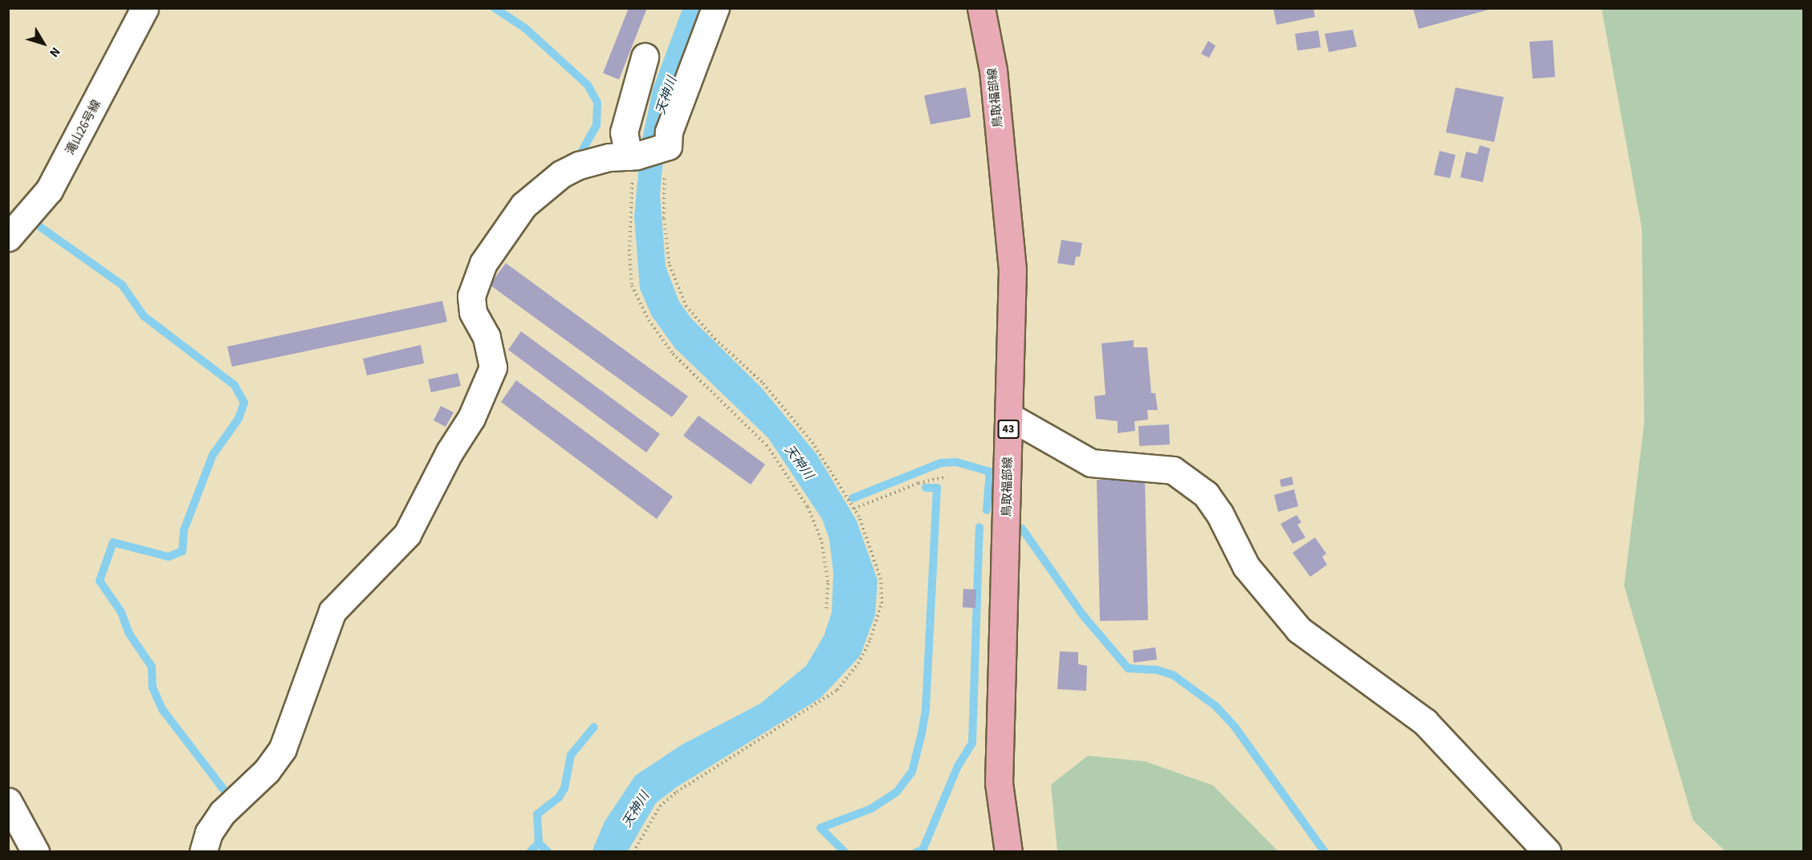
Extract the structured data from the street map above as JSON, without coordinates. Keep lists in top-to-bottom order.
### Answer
{
  "streets": {
    "main road": ["鳥取福部線", "43"],
    "street": ["滝山26号線"]
  },
  "water": ["天神川"],
  "north": "bottom right"
}
